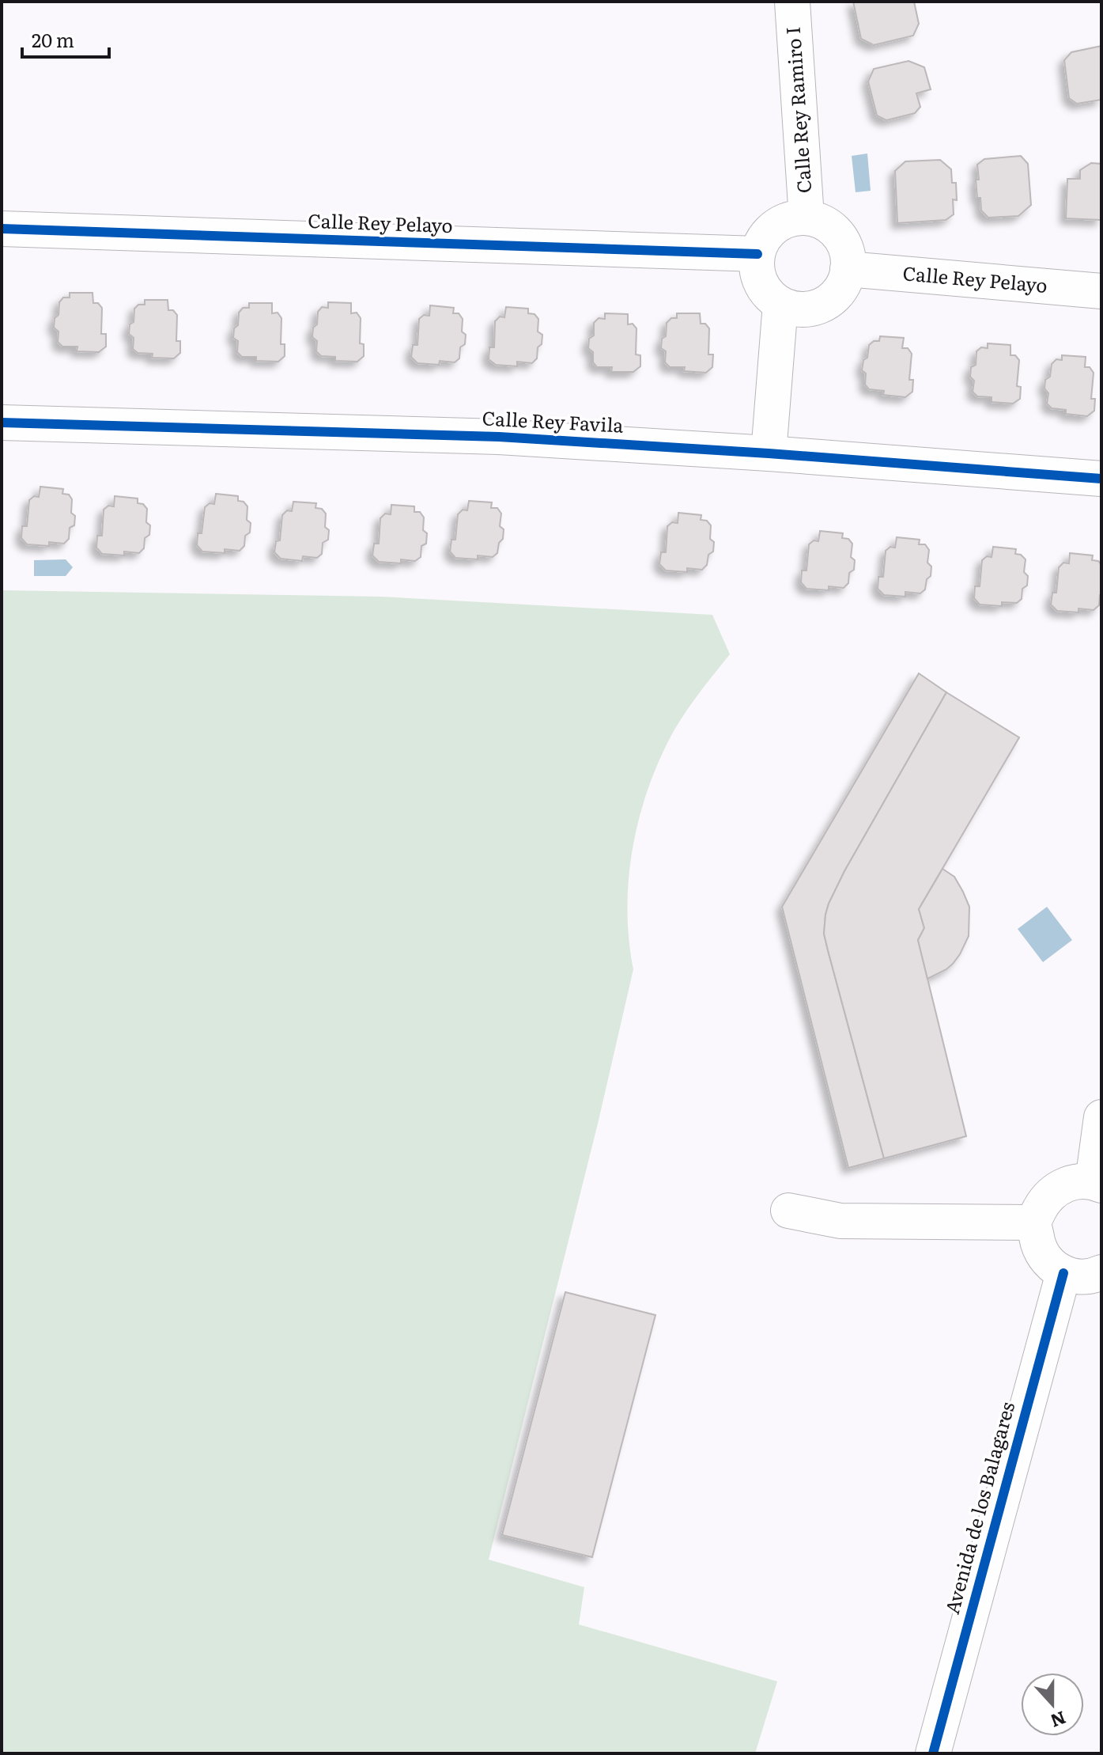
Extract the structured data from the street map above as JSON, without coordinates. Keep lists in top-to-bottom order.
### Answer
{
  "streets": {
    "street": [
      "Calle Rey Ramiro I",
      "Calle Rey Pelayo",
      "Calle Rey Favila",
      "Avenida de los Balagares"
    ]
  },
  "crossings": [
    ["Calle Rey Ramiro I", "Calle Rey Pelayo"]
  ],
  "scale_bar": "20 m",
  "north": "bottom"
}
